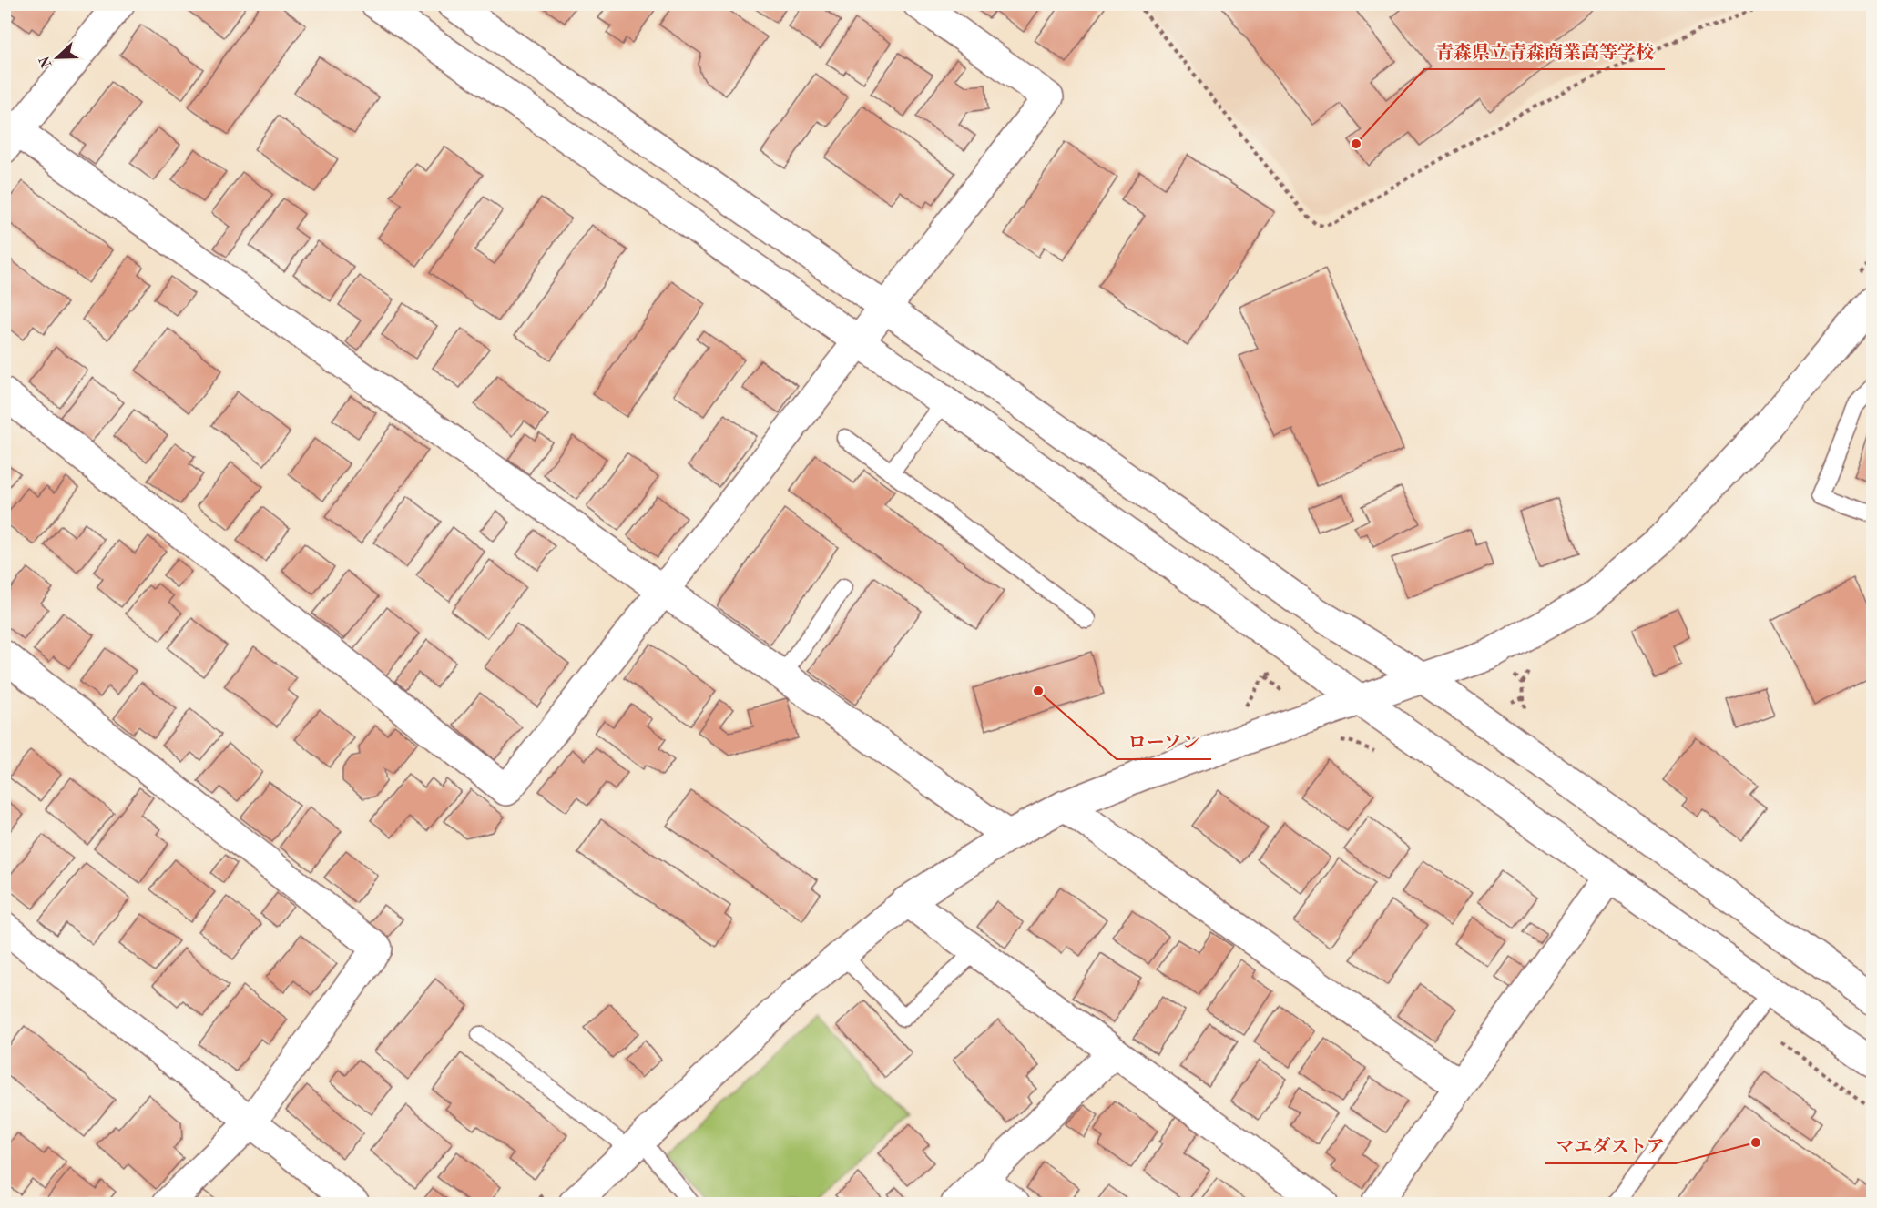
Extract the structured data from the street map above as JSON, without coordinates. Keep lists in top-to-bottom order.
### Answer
{
  "places": ["青森県立青森商業高等学校", "ローソン", "マエダストア"],
  "north": "left"
}
